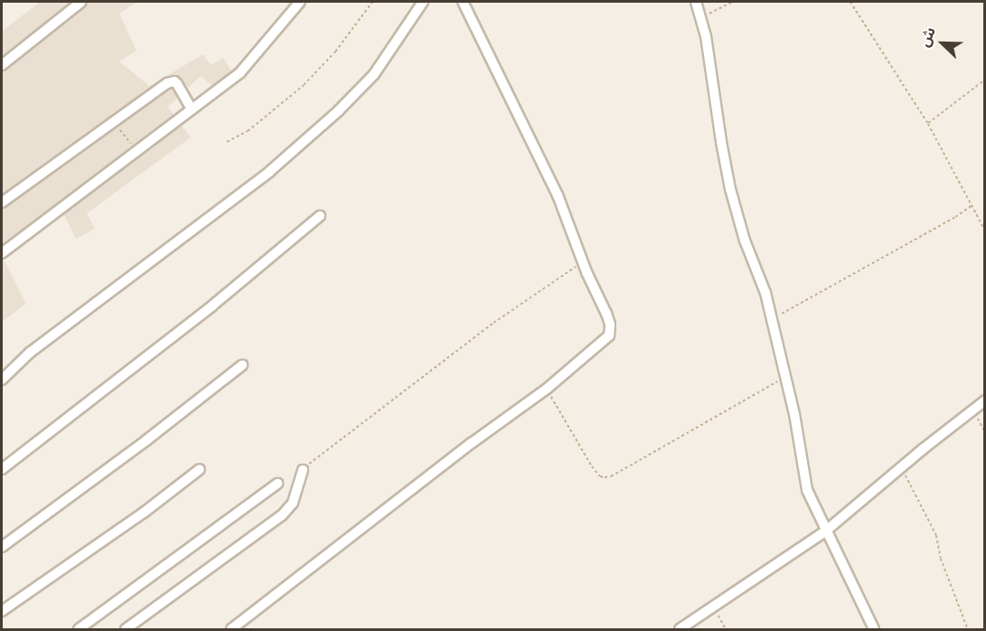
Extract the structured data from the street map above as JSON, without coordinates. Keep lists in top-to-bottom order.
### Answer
{
  "north": "top left"
}
